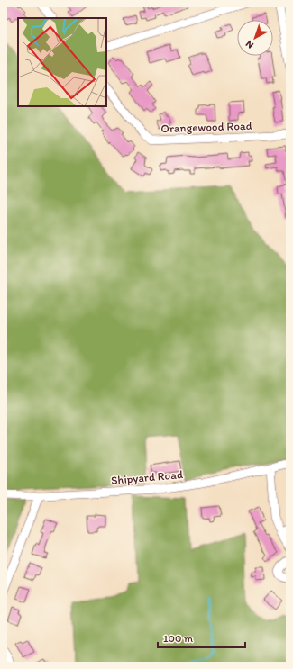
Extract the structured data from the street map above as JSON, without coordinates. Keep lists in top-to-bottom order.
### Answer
{
  "streets": {
    "street": ["Orangewood Road", "Shipyard Road"]
  },
  "scale_bar": "100 m",
  "north": "bottom left"
}
